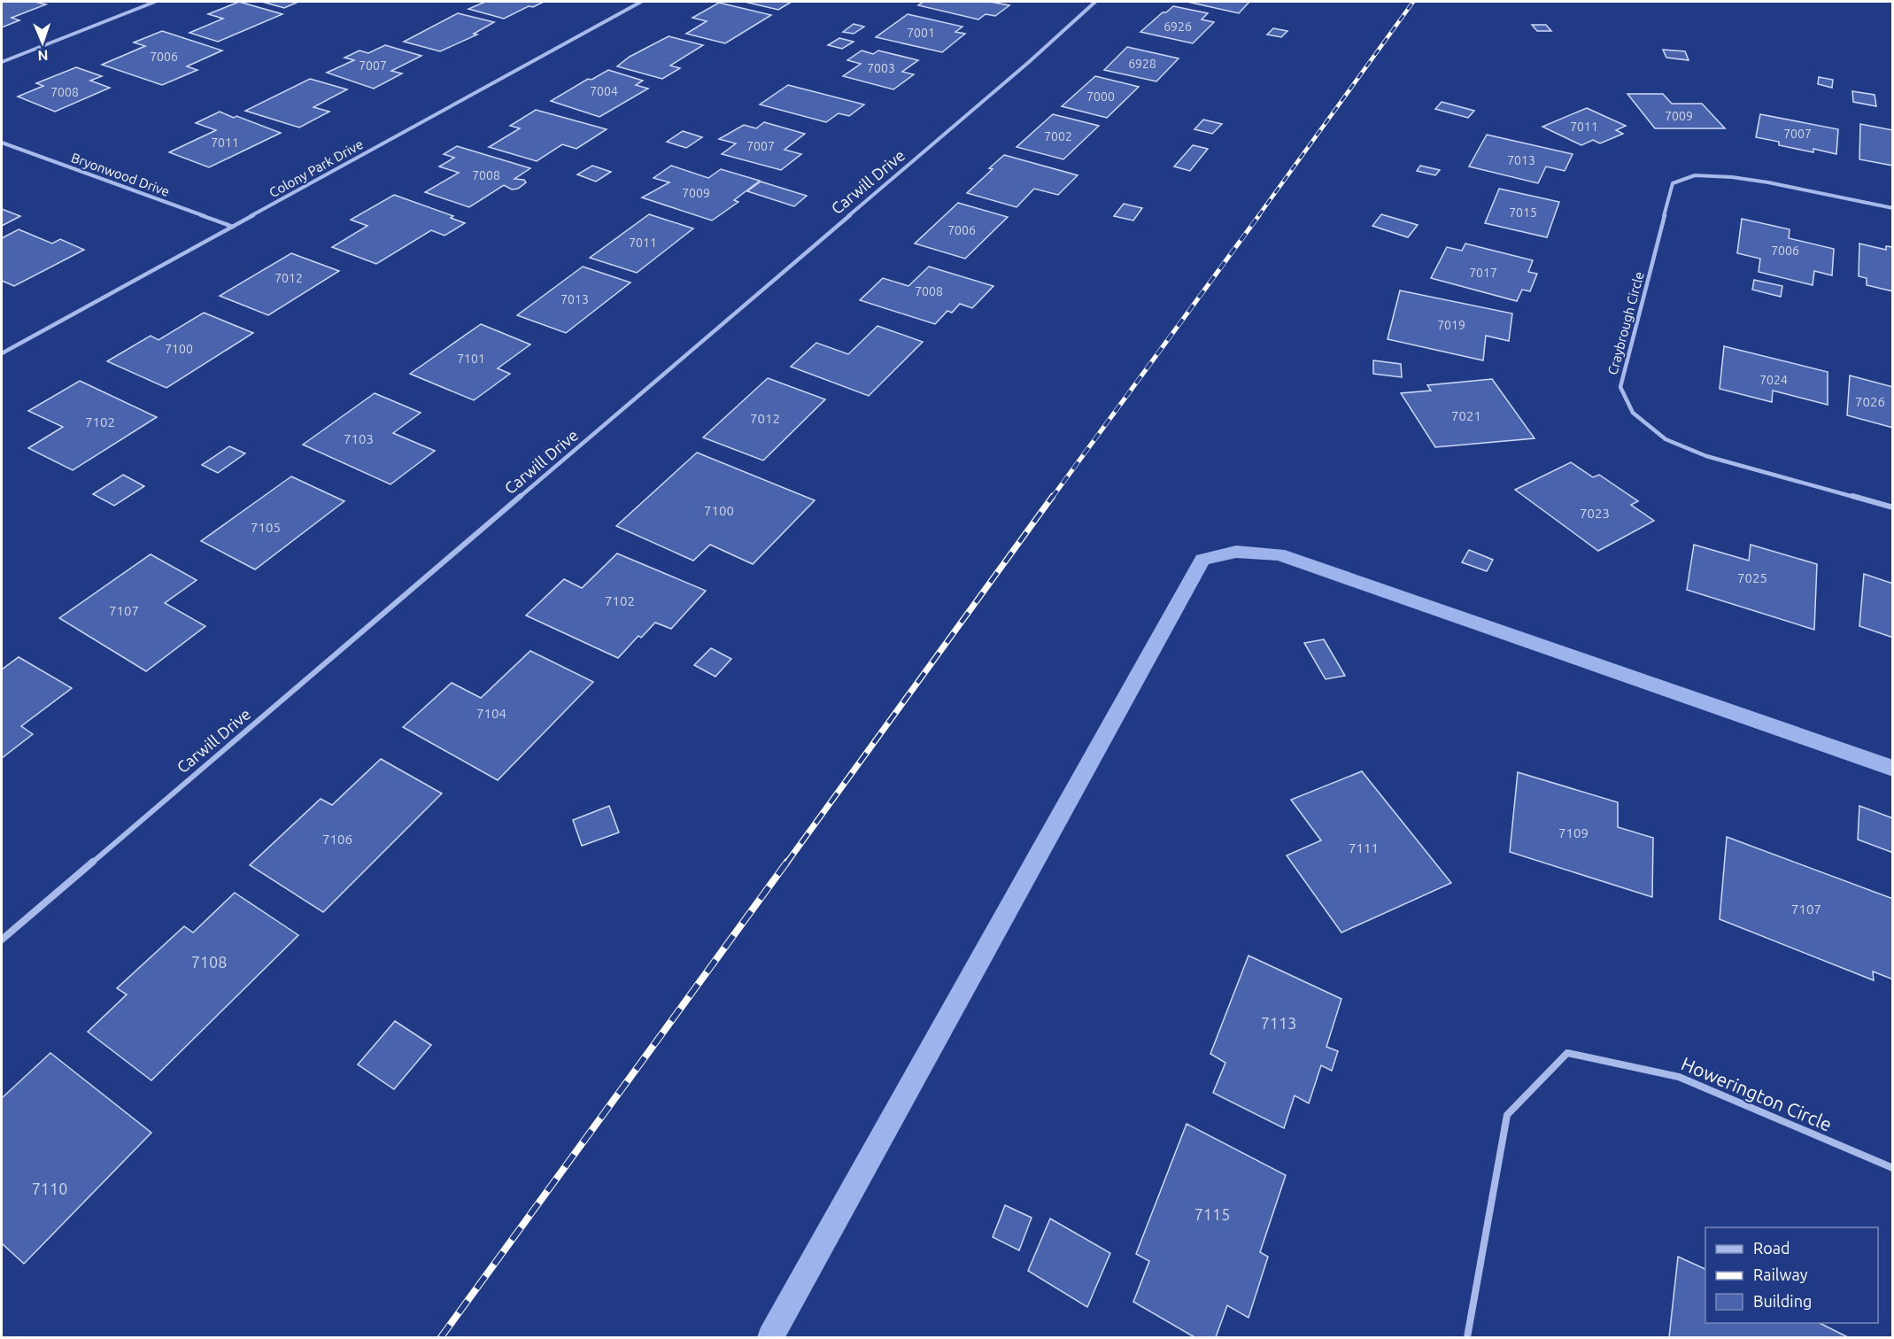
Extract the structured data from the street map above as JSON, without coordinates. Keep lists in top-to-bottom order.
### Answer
{
  "streets": {
    "street": [
      "Colony Park Drive",
      "Bryonwood Drive",
      "Carwill Drive",
      "Craybrough Circle",
      "Howerington Circle"
    ]
  },
  "crossings": [
    ["Colony Park Drive", "Bryonwood Drive"]
  ],
  "house_numbers": [
    "6926",
    "7001",
    "7006",
    "6928",
    "7007",
    "7003",
    "7004",
    "7008",
    "7000",
    "7009",
    "7011",
    "7007",
    "7002",
    "7011",
    "7007",
    "7013",
    "7008",
    "7009",
    "7015",
    "7006",
    "7011",
    "7006",
    "7017",
    "7012",
    "7008",
    "7013",
    "7019",
    "7100",
    "7101",
    "7024",
    "7026",
    "7021",
    "7012",
    "7102",
    "7103",
    "7100",
    "7023",
    "7105",
    "7025",
    "7102",
    "7107",
    "7104",
    "7109",
    "7106",
    "7111",
    "7107",
    "7108",
    "7113",
    "7110",
    "7115"
  ],
  "legend": ["Road", "Railway", "Building"],
  "north": "bottom"
}
